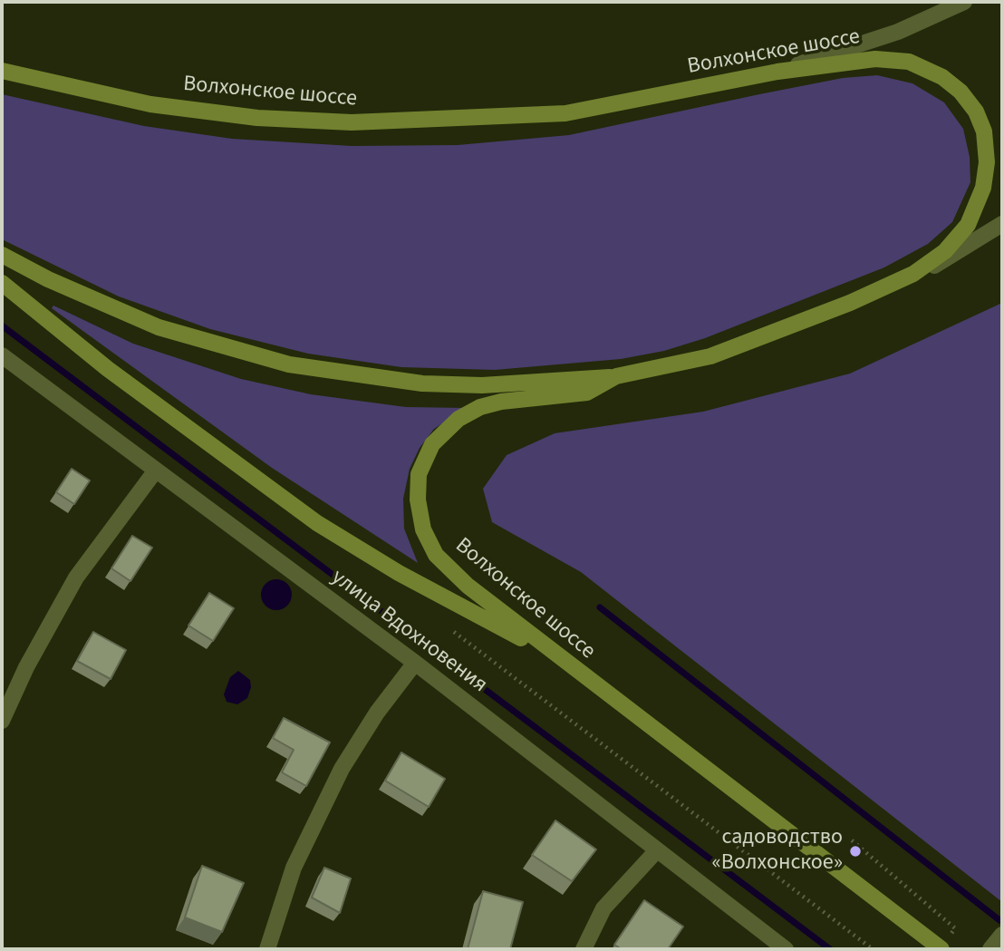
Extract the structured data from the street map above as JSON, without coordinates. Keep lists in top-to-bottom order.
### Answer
{
  "streets": {
    "main road": ["Волхонское шоссе"],
    "street": ["улица Вдохновения"]
  },
  "places": ["садоводство «Волхонское»"]
}
